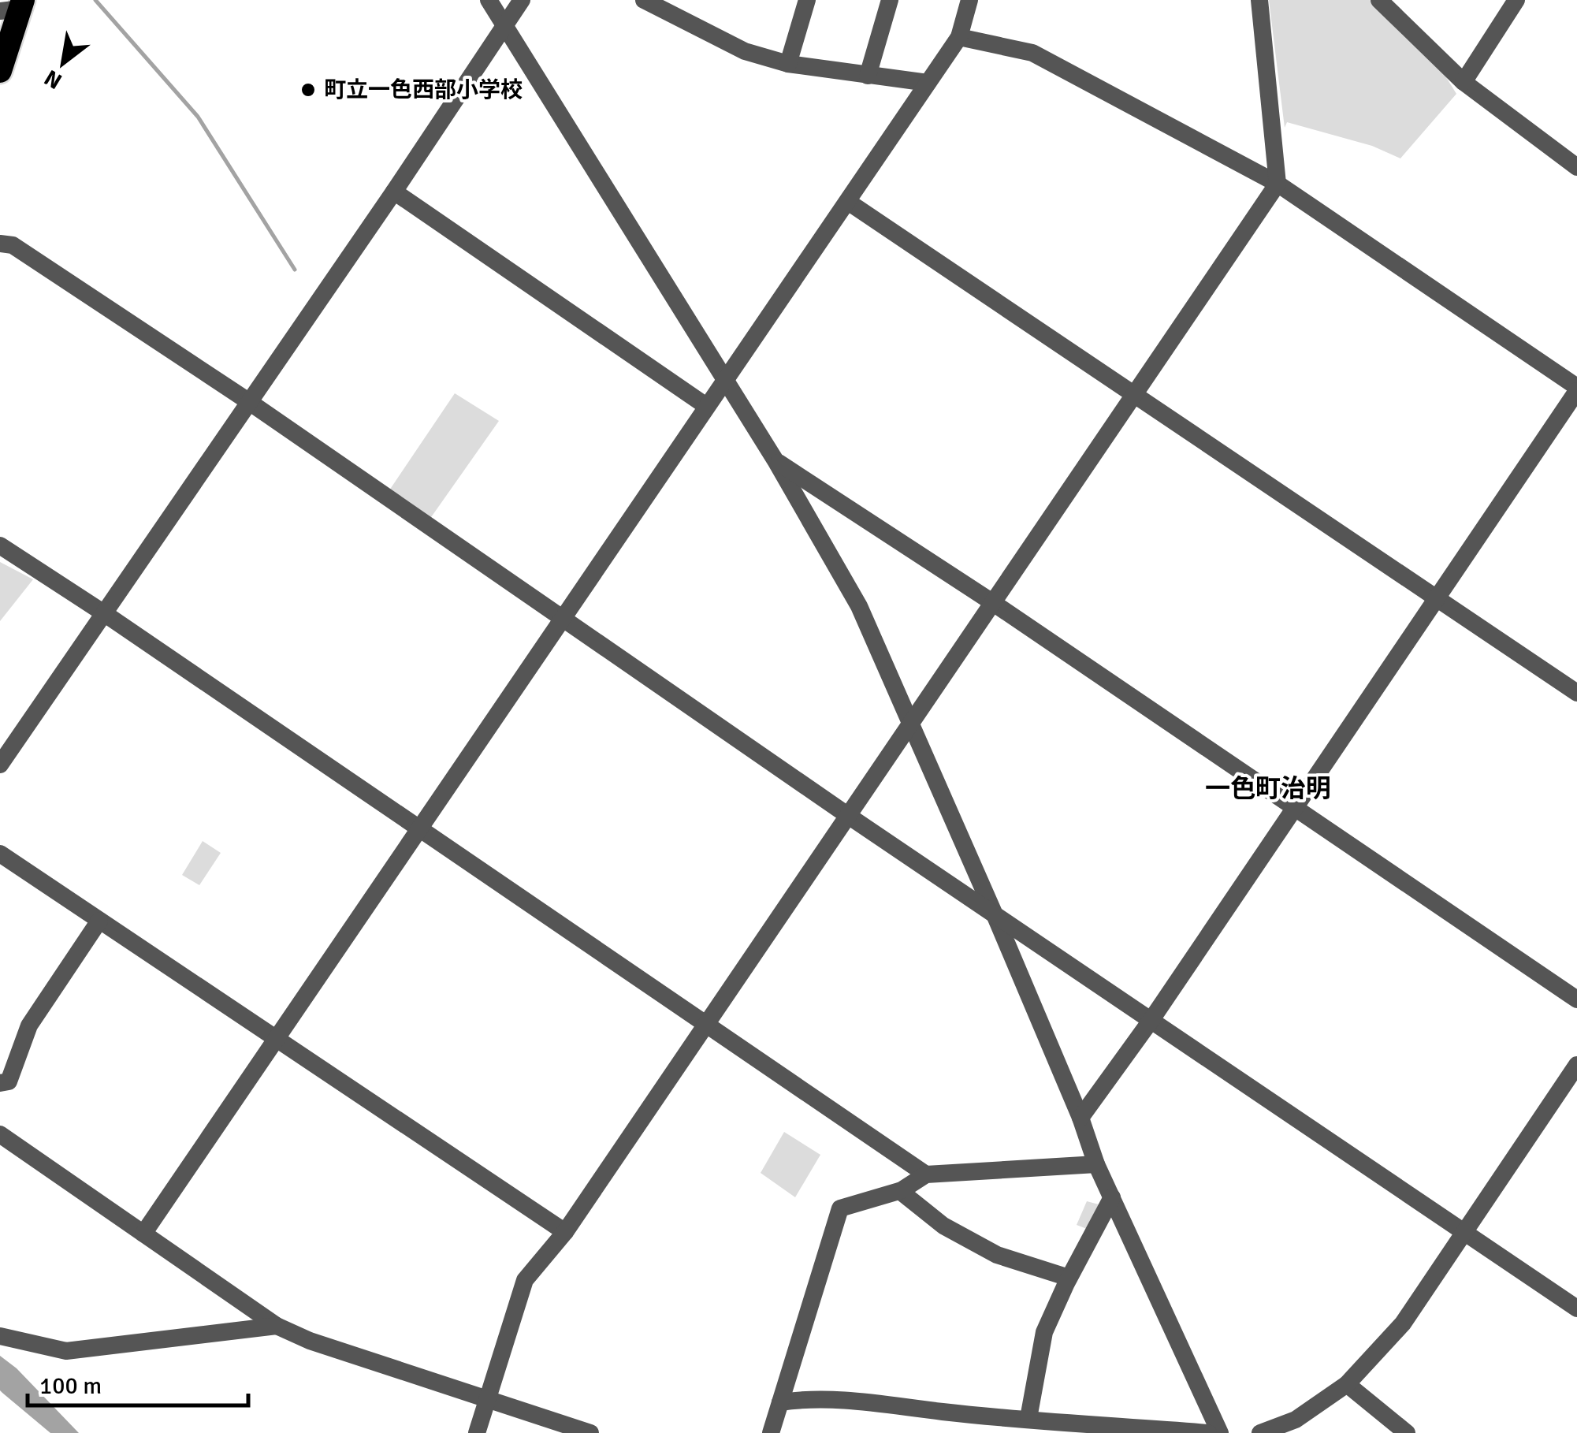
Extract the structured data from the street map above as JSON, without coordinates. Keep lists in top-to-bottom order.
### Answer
{
  "districts": ["一色町治明"],
  "places": ["町立一色西部小学校"],
  "scale_bar": "100 m",
  "north": "bottom left"
}
